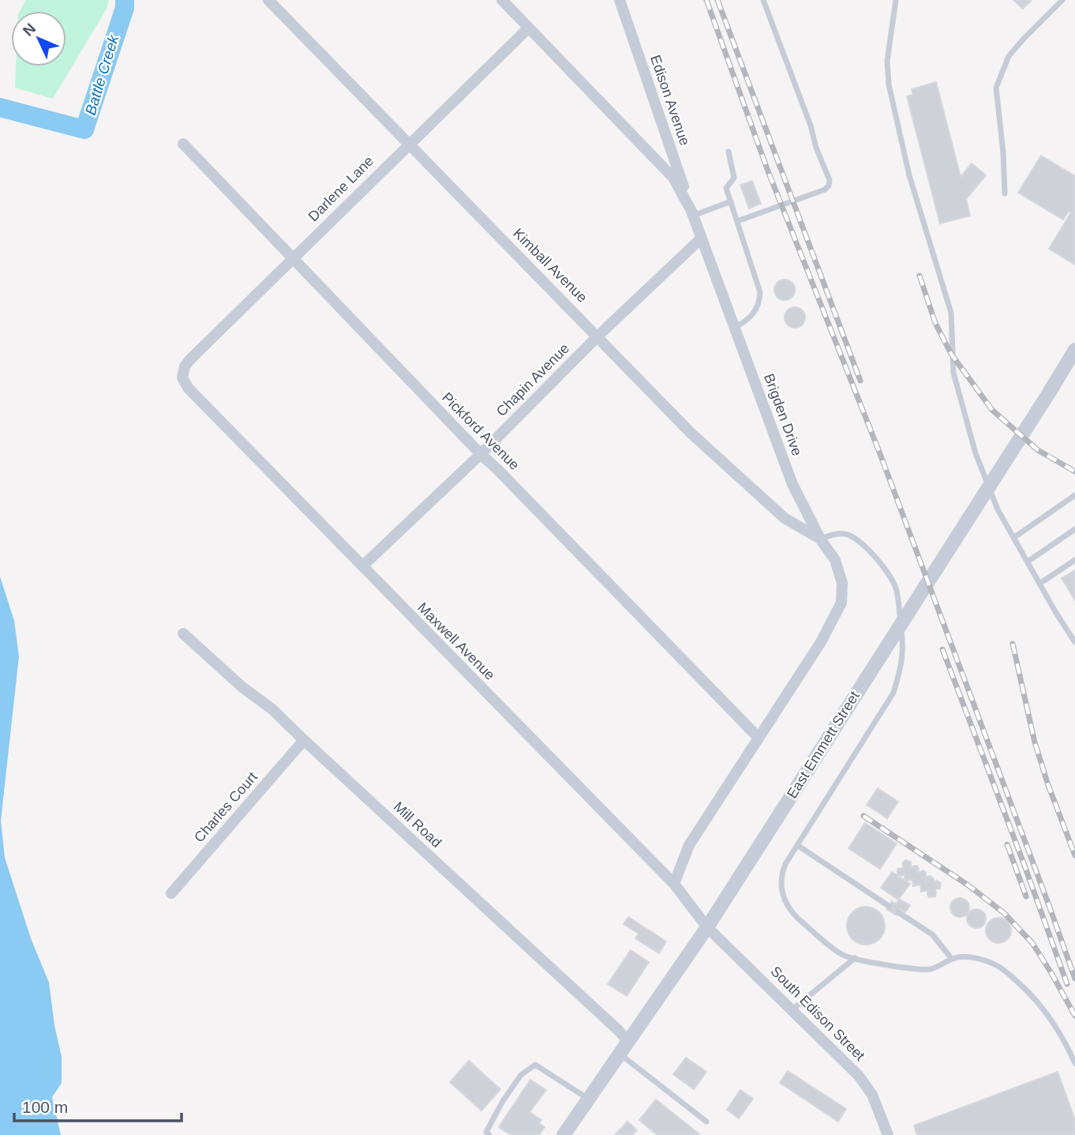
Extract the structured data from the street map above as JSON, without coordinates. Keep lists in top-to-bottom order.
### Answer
{
  "streets": {
    "street": [
      "Edison Avenue",
      "Darlene Lane",
      "Kimball Avenue",
      "Chapin Avenue",
      "Brigden Drive",
      "Pickford Avenue",
      "Maxwell Avenue",
      "East Emmett Street",
      "Charles Court",
      "Mill Road",
      "South Edison Street"
    ]
  },
  "crossings": [
    ["Edison Avenue", "Brigden Drive"],
    ["Darlene Lane", "Kimball Avenue"],
    ["Darlene Lane", "Brigden Drive"],
    ["Darlene Lane", "Pickford Avenue"],
    ["Darlene Lane", "Maxwell Avenue"],
    ["Kimball Avenue", "Chapin Avenue"],
    ["Kimball Avenue", "Brigden Drive"],
    ["Chapin Avenue", "Brigden Drive"],
    ["Chapin Avenue", "Pickford Avenue"],
    ["Chapin Avenue", "Maxwell Avenue"],
    ["Brigden Drive", "Pickford Avenue"],
    ["Brigden Drive", "Maxwell Avenue"],
    ["Maxwell Avenue", "East Emmett Street"],
    ["Maxwell Avenue", "South Edison Street"],
    ["East Emmett Street", "Mill Road"],
    ["East Emmett Street", "South Edison Street"],
    ["Charles Court", "Mill Road"]
  ],
  "water": ["Battle Creek"],
  "scale_bar": "100 m",
  "north": "top left"
}
